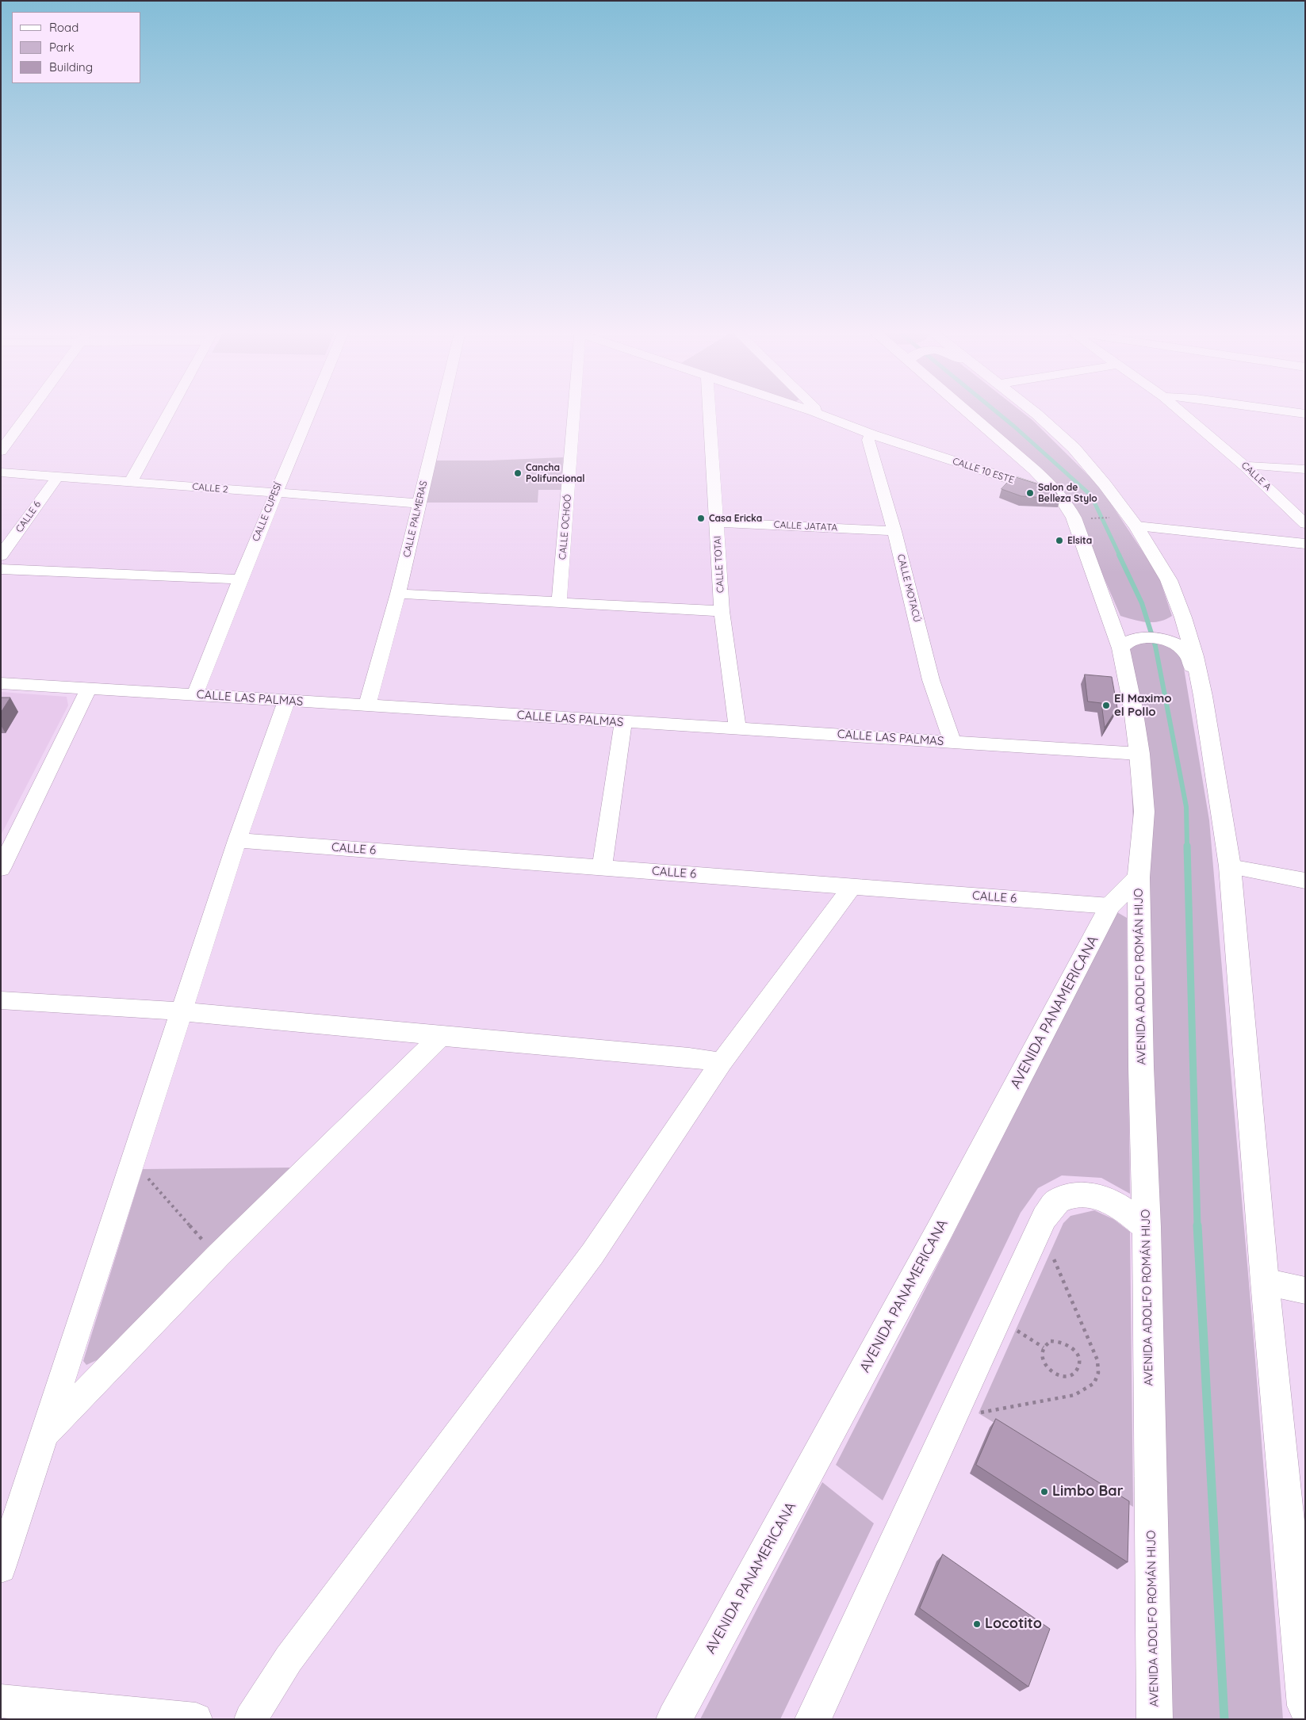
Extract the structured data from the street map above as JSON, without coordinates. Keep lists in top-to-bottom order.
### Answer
{
  "streets": {
    "main road": ["AVENIDA ADOLFO ROMÁN HIJO", "AVENIDA PANAMERICANA"],
    "street": [
      "CALLE 10 ESTE",
      "CALLE A",
      "CALLE 2",
      "CALLE CUPESÍ",
      "CALLE 6",
      "CALLE PALMERAS",
      "CALLE JATATA",
      "CALLE OCHOÓ",
      "CALLE TOTAI",
      "CALLE MOTACÚ",
      "CALLE LAS PALMAS"
    ]
  },
  "crossings": [
    ["CALLE 10 ESTE", "CALLE MOTACÚ"],
    ["CALLE 10 ESTE", "AVENIDA ADOLFO ROMÁN HIJO"],
    ["CALLE 2", "CALLE CUPESÍ"],
    ["CALLE 2", "CALLE 6"],
    ["CALLE 2", "CALLE PALMERAS"],
    ["CALLE CUPESÍ", "CALLE LAS PALMAS"],
    ["CALLE 6", "AVENIDA PANAMERICANA"],
    ["CALLE PALMERAS", "CALLE LAS PALMAS"],
    ["CALLE JATATA", "CALLE TOTAI"],
    ["CALLE JATATA", "CALLE MOTACÚ"],
    ["CALLE TOTAI", "CALLE LAS PALMAS"],
    ["CALLE MOTACÚ", "CALLE LAS PALMAS"],
    ["CALLE LAS PALMAS", "AVENIDA ADOLFO ROMÁN HIJO"],
    ["AVENIDA ADOLFO ROMÁN HIJO", "AVENIDA PANAMERICANA"]
  ],
  "places": [
    "Cancha Polifuncional",
    "Salon de Belleza Stylo",
    "Casa Ericka",
    "Elsita",
    "El Maximo el Pollo",
    "Limbo Bar",
    "Locotito"
  ],
  "legend": ["Road", "Park", "Building"]
}
